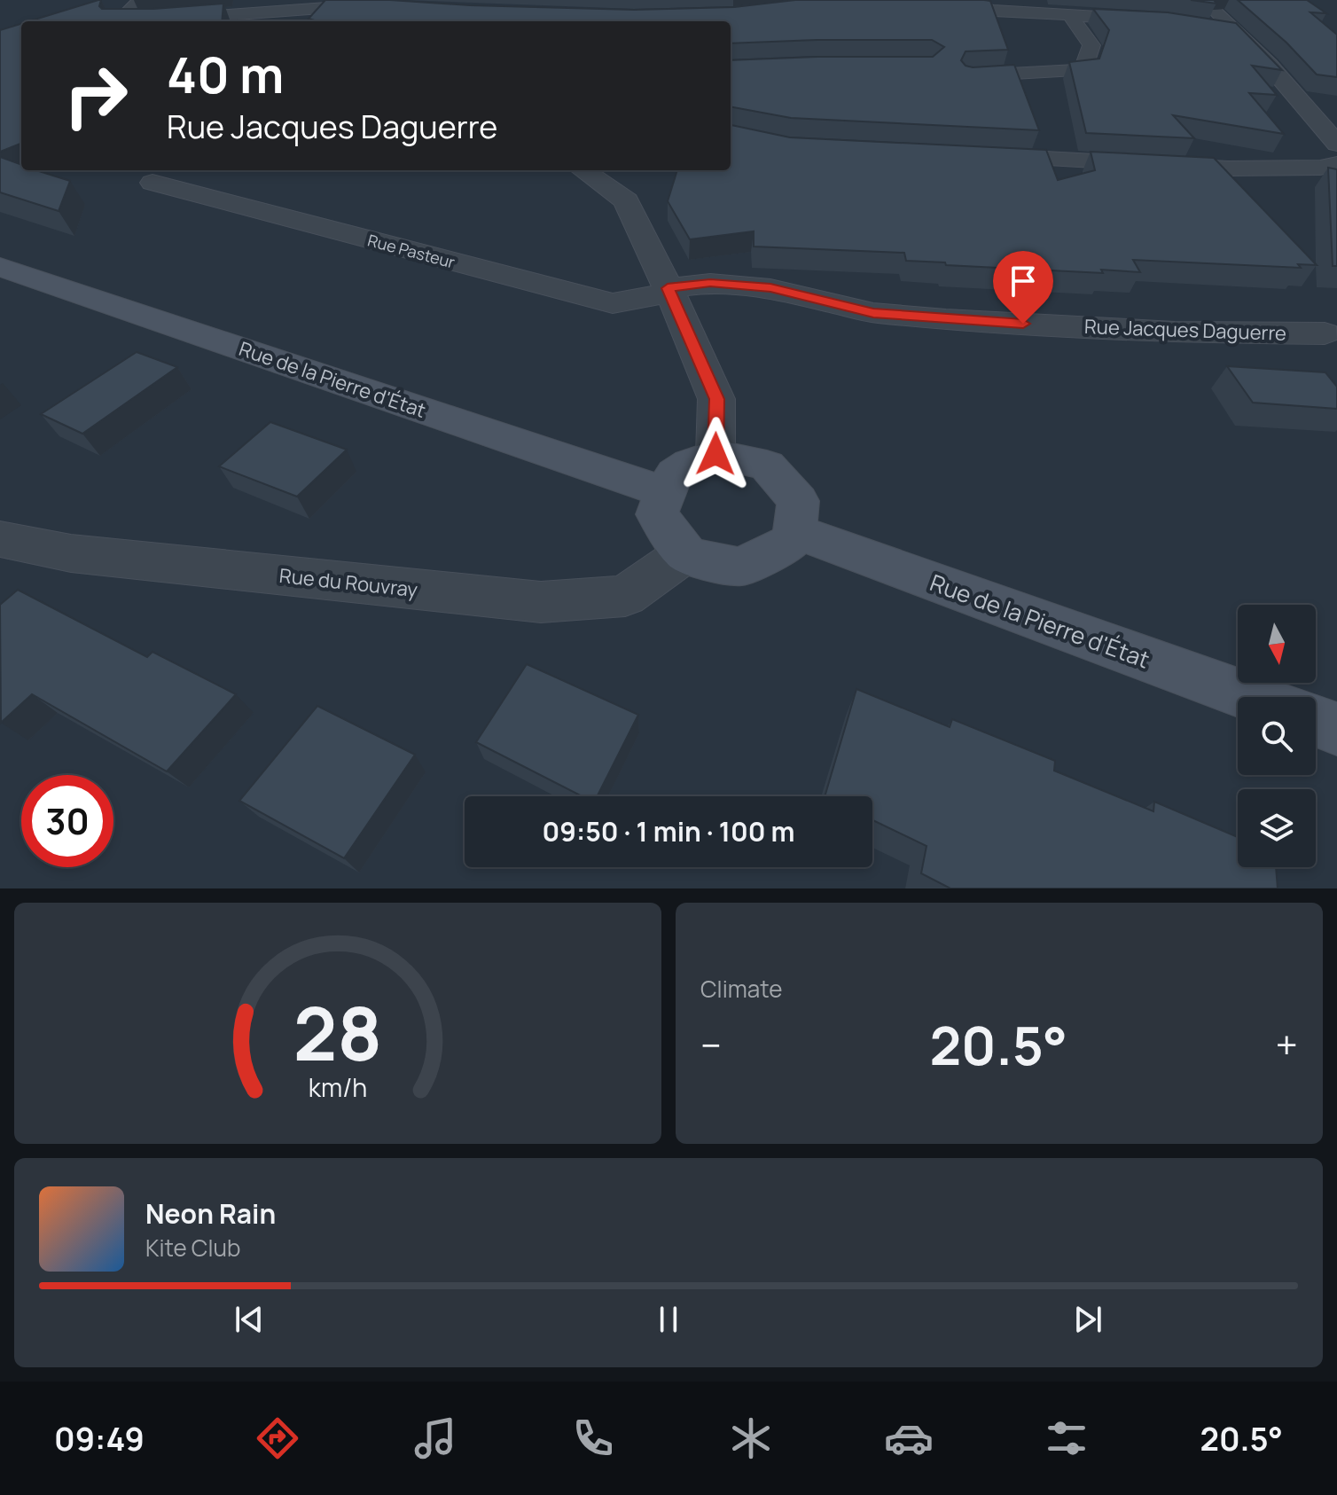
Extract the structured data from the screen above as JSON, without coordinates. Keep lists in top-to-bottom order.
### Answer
{
  "streets": {
    "street": [
      "Rue Pasteur",
      "Rue Jacques Daguerre",
      "Rue de la Pierre d'État",
      "Rue du Rouvray"
    ]
  },
  "crossings": [
    ["Rue Pasteur", "Rue Jacques Daguerre"],
    ["Rue de la Pierre d'État", "Rue du Rouvray"]
  ],
  "north": "bottom",
  "page": {
    "turn": ["40 m", "Rue Jacques Daguerre"],
    "limit": "30",
    "trip": "09:50 · 1 min · 100 m",
    "tile": "Climate",
    "heat": ["−", "20.5°", "+"],
    "song": ["Neon Rain", "Kite Club"],
    "tabs": ["09:49", "20.5°"],
    "gauge": ["28", "km/h"]
  }
}
